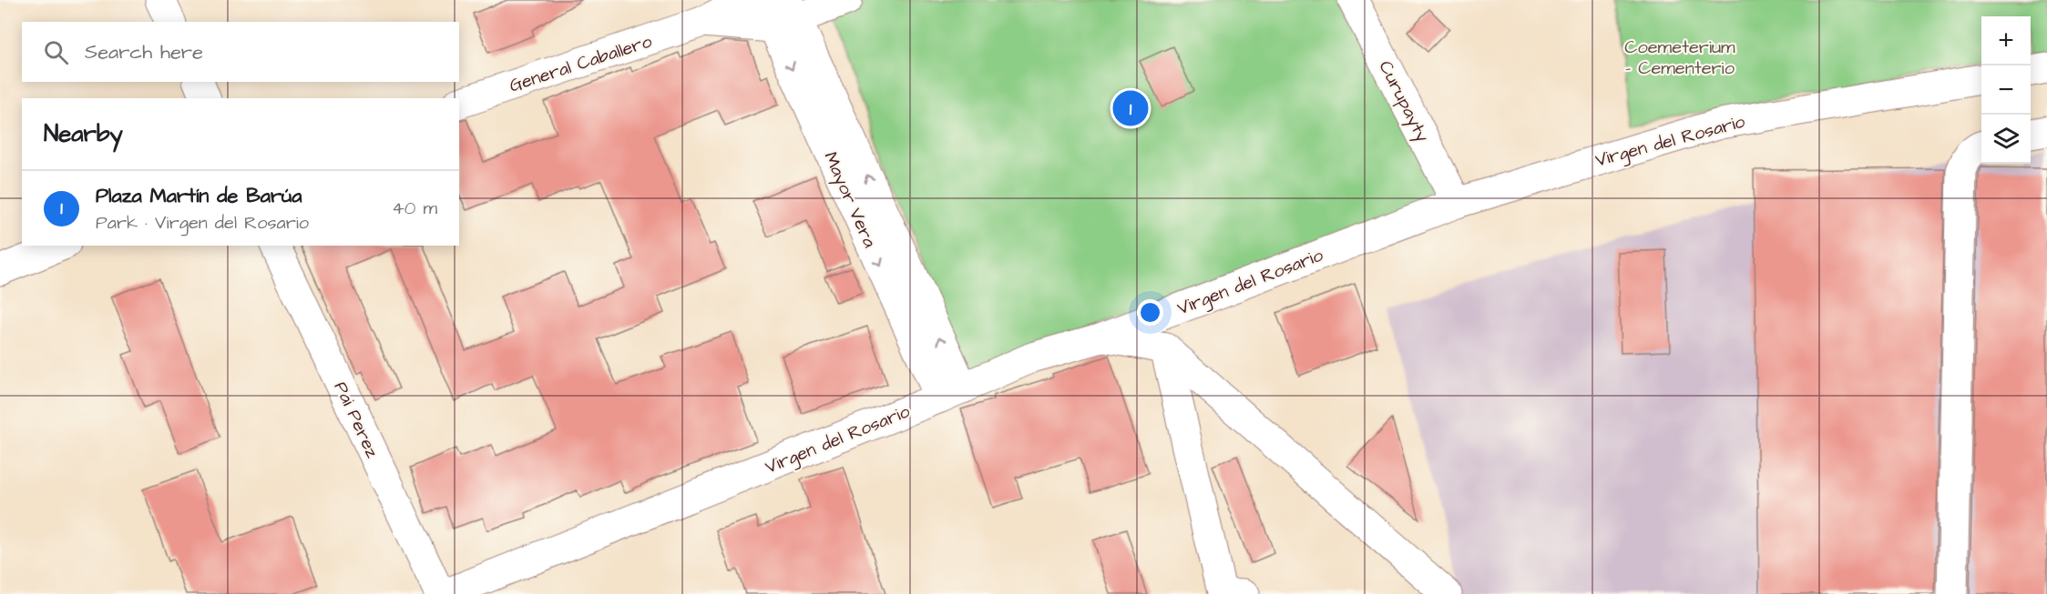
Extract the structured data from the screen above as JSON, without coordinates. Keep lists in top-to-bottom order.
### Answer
{
  "streets": {
    "street": [
      "General Caballero",
      "Curupayty",
      "Virgen del Rosario",
      "Mayor Vera",
      "Pai Perez"
    ]
  },
  "crossings": [
    ["General Caballero", "Mayor Vera"],
    ["Curupayty", "Virgen del Rosario"],
    ["Virgen del Rosario", "Mayor Vera"]
  ],
  "parks": ["Coemeterium - Cementerio"],
  "page": {
    "map_buttons": ["+", "−"],
    "search": "Search here",
    "pins": "1",
    "heading": "Nearby",
    "list": [
      {
        "mark": "1",
        "name": "Plaza Martín de Barúa",
        "note": "Park · Virgen del Rosario",
        "value": "40 m"
      }
    ]
  }
}
